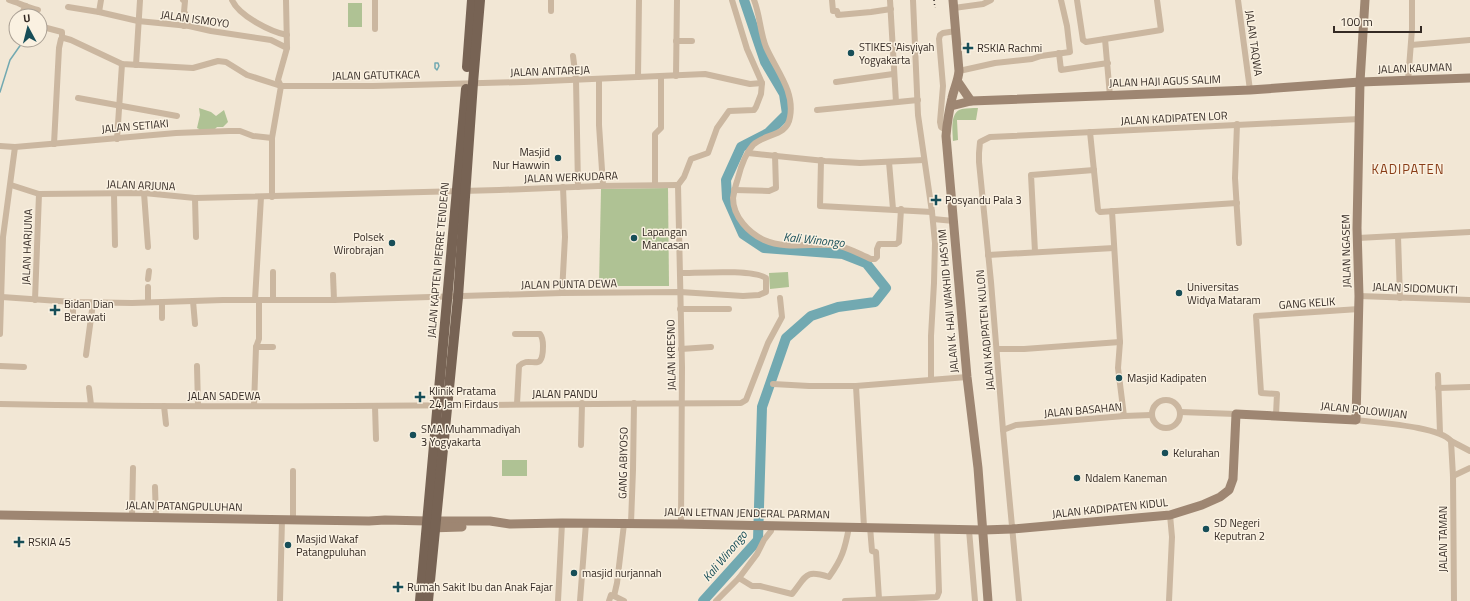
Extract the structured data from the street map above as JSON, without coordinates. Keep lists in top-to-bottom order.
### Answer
{
  "streets": {
    "main road": ["JALAN KAPTEN PIERRE TENDEAN"],
    "street": [
      "JALAN ISMOYO",
      "JALAN TAQWA",
      "JALAN KAUMAN",
      "JALAN ANTAREJA",
      "JALAN GATUTKACA",
      "JALAN HAJI AGUS SALIM",
      "JALAN KADIPATEN LOR",
      "JALAN SETIAKI",
      "JALAN WERKUDARA",
      "JALAN ARJUNA",
      "JALAN HARJUNA",
      "JALAN NGASEM",
      "JALAN PUNTA DEWA",
      "JALAN SIDOMUKTI",
      "JALAN K. HAJI WAKHID HASYIM",
      "GANG KELIK",
      "JALAN KADIPATEN KULON",
      "JALAN KRESNO",
      "JALAN PANDU",
      "JALAN SADEWA",
      "JALAN BASAHAN",
      "JALAN POLOWIJAN",
      "GANG ABIYOSO",
      "JALAN PATANGPULUHAN",
      "JALAN KADIPATEN KIDUL",
      "JALAN LETNAN JENDERAL PARMAN",
      "JALAN TAMAN"
    ]
  },
  "crossings": [
    ["JALAN TAQWA", "JALAN HAJI AGUS SALIM"],
    ["JALAN KAUMAN", "JALAN HAJI AGUS SALIM"],
    ["JALAN KAUMAN", "JALAN NGASEM"],
    ["JALAN ANTAREJA", "JALAN GATUTKACA"],
    ["JALAN ANTAREJA", "JALAN KAPTEN PIERRE TENDEAN"],
    ["JALAN GATUTKACA", "JALAN KAPTEN PIERRE TENDEAN"],
    ["JALAN HAJI AGUS SALIM", "JALAN NGASEM"],
    ["JALAN HAJI AGUS SALIM", "JALAN K. HAJI WAKHID HASYIM"],
    ["JALAN KADIPATEN LOR", "JALAN NGASEM"],
    ["JALAN KADIPATEN LOR", "JALAN KADIPATEN KULON"],
    ["JALAN WERKUDARA", "JALAN ARJUNA"],
    ["JALAN WERKUDARA", "JALAN KAPTEN PIERRE TENDEAN"],
    ["JALAN WERKUDARA", "JALAN KRESNO"],
    ["JALAN ARJUNA", "JALAN HARJUNA"],
    ["JALAN ARJUNA", "JALAN KAPTEN PIERRE TENDEAN"],
    ["JALAN HARJUNA", "JALAN PUNTA DEWA"],
    ["JALAN NGASEM", "JALAN SIDOMUKTI"],
    ["JALAN NGASEM", "GANG KELIK"],
    ["JALAN NGASEM", "JALAN POLOWIJAN"],
    ["JALAN KAPTEN PIERRE TENDEAN", "JALAN PUNTA DEWA"],
    ["JALAN KAPTEN PIERRE TENDEAN", "JALAN PANDU"],
    ["JALAN KAPTEN PIERRE TENDEAN", "JALAN SADEWA"],
    ["JALAN KAPTEN PIERRE TENDEAN", "JALAN PATANGPULUHAN"],
    ["JALAN KAPTEN PIERRE TENDEAN", "JALAN LETNAN JENDERAL PARMAN"],
    ["JALAN PUNTA DEWA", "JALAN KRESNO"],
    ["JALAN K. HAJI WAKHID HASYIM", "JALAN KADIPATEN KIDUL"],
    ["JALAN K. HAJI WAKHID HASYIM", "JALAN LETNAN JENDERAL PARMAN"],
    ["GANG KELIK", "JALAN POLOWIJAN"],
    ["JALAN KADIPATEN KULON", "JALAN BASAHAN"],
    ["JALAN KADIPATEN KULON", "JALAN KADIPATEN KIDUL"],
    ["JALAN KRESNO", "JALAN PANDU"],
    ["JALAN KRESNO", "JALAN LETNAN JENDERAL PARMAN"],
    ["JALAN PANDU", "JALAN SADEWA"],
    ["JALAN PANDU", "GANG ABIYOSO"],
    ["JALAN POLOWIJAN", "JALAN KADIPATEN KIDUL"],
    ["GANG ABIYOSO", "JALAN LETNAN JENDERAL PARMAN"],
    ["JALAN PATANGPULUHAN", "JALAN LETNAN JENDERAL PARMAN"],
    ["JALAN KADIPATEN KIDUL", "JALAN LETNAN JENDERAL PARMAN"]
  ],
  "districts": ["KADIPATEN"],
  "water": ["Kali Winongo"],
  "places": {
    "health": [
      "RSKIA Rachmi",
      "Posyandu Pala 3",
      "Bidan Dian Berawati",
      "Klinik Pratama 24 Jam Firdaus",
      "RSKIA 45",
      "Rumah Sakit Ibu dan Anak Fajar"
    ],
    "other": [
      "STIKES 'Aisyiyah Yogyakarta",
      "Masjid Nur Hawwin",
      "Lapangan Mancasan",
      "Polsek Wirobrajan",
      "Universitas Widya Mataram",
      "Masjid Kadipaten",
      "SMA Muhammadiyah 3 Yogyakarta",
      "Kelurahan",
      "Ndalem Kaneman",
      "SD Negeri Keputran 2",
      "Masjid Wakaf Patangpuluhan",
      "masjid nurjannah"
    ]
  },
  "scale_bar": "100 m",
  "north": "top"
}
